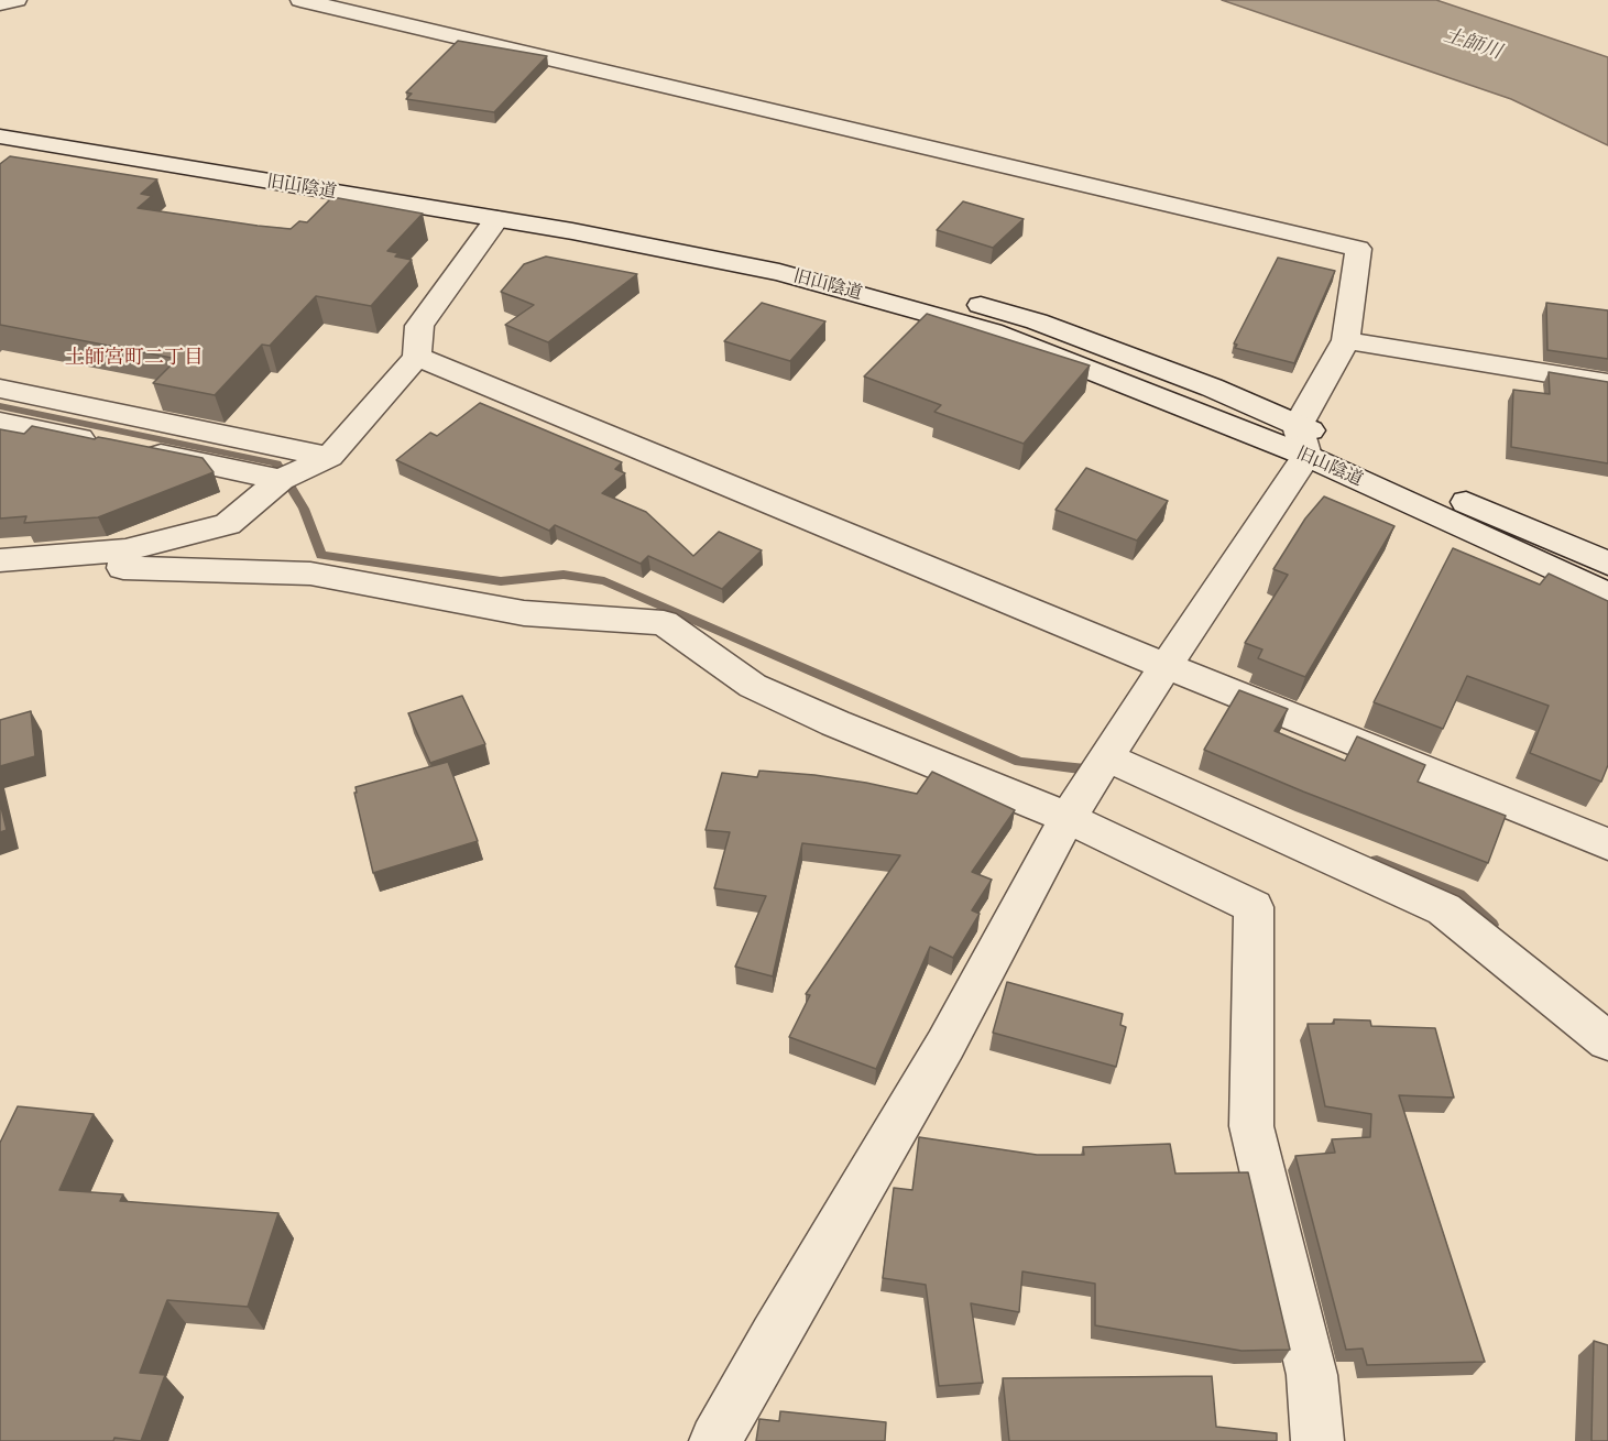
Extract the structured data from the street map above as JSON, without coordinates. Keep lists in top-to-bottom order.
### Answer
{
  "streets": {
    "street": ["旧山陰道"]
  },
  "districts": ["土師宮町二丁目"],
  "water": ["土師川"]
}
